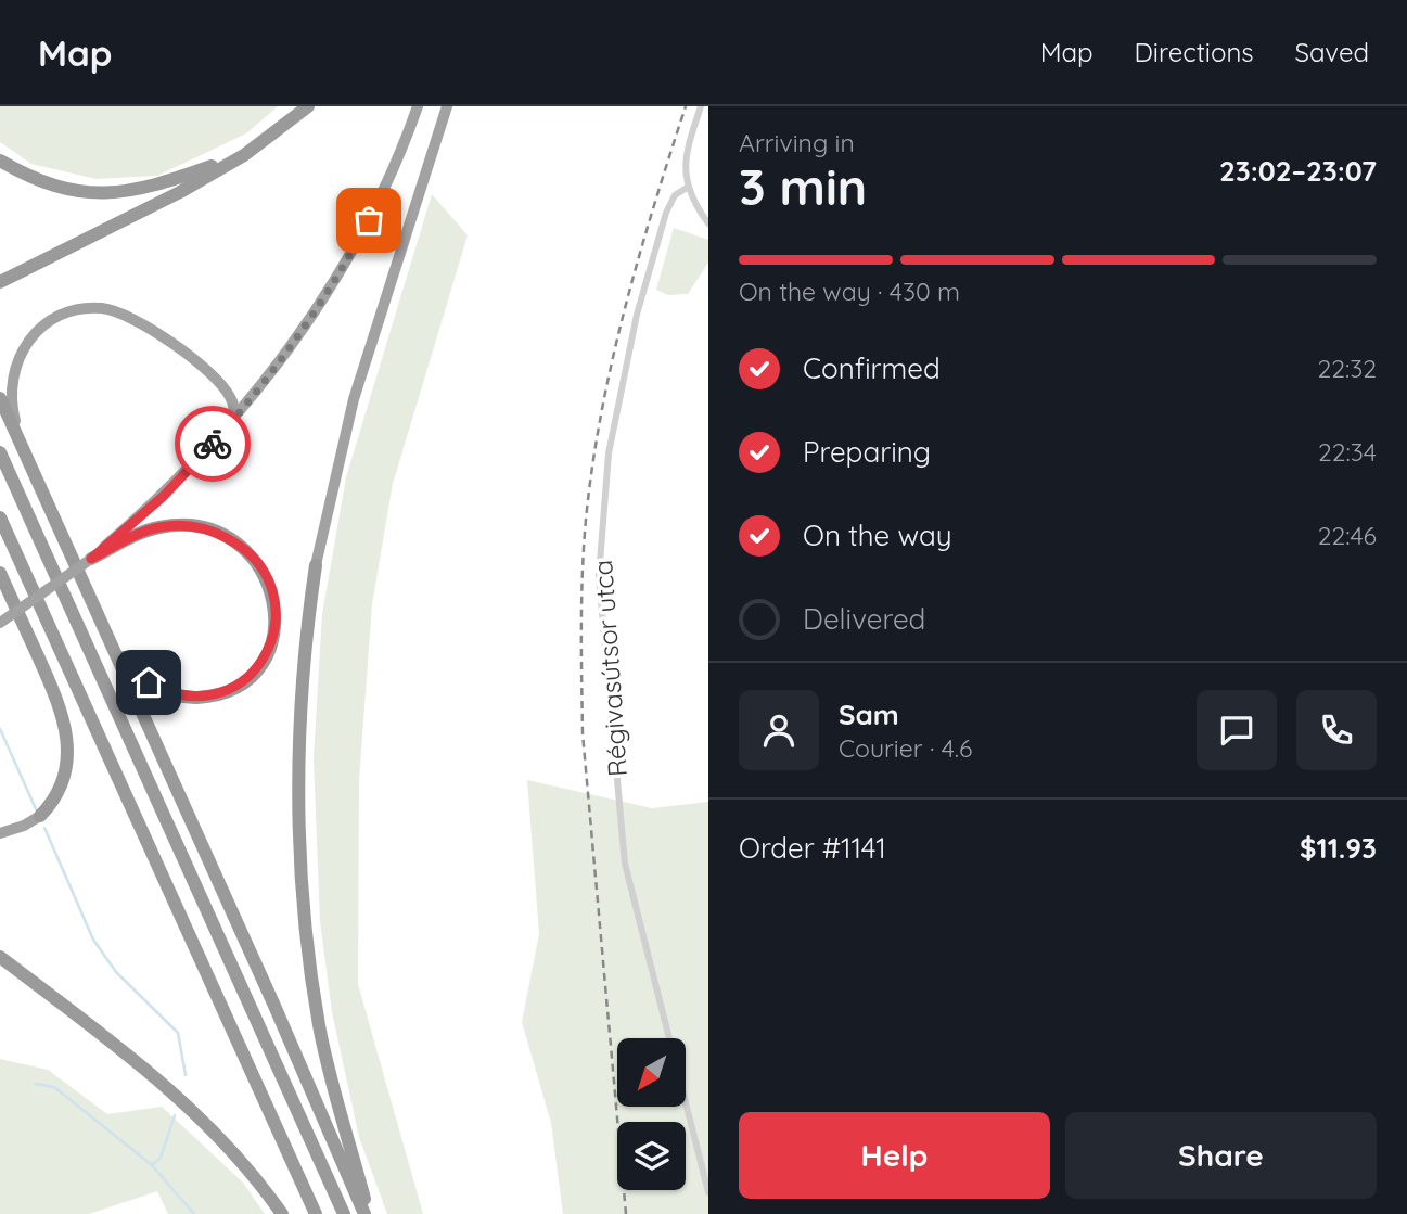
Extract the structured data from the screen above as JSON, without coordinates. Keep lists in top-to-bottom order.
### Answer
{
  "streets": {
    "street": ["Régivasútsor utca"]
  },
  "north": "bottom left",
  "page": {
    "header": "Map",
    "nav": ["Map", "Directions", "Saved"],
    "heading": ["3 min", "Arriving in", "23:02–23:07"],
    "panel": [
      "Sam",
      "Courier · 4.6",
      "Order #1141",
      "$11.93"
    ],
    "bar": "On the way · 430 m",
    "list": [
      ["Confirmed", "22:32"],
      ["Preparing", "22:34"],
      ["On the way", "22:46"],
      "Delivered"
    ],
    "buttons": ["Help", "Share"]
  }
}
